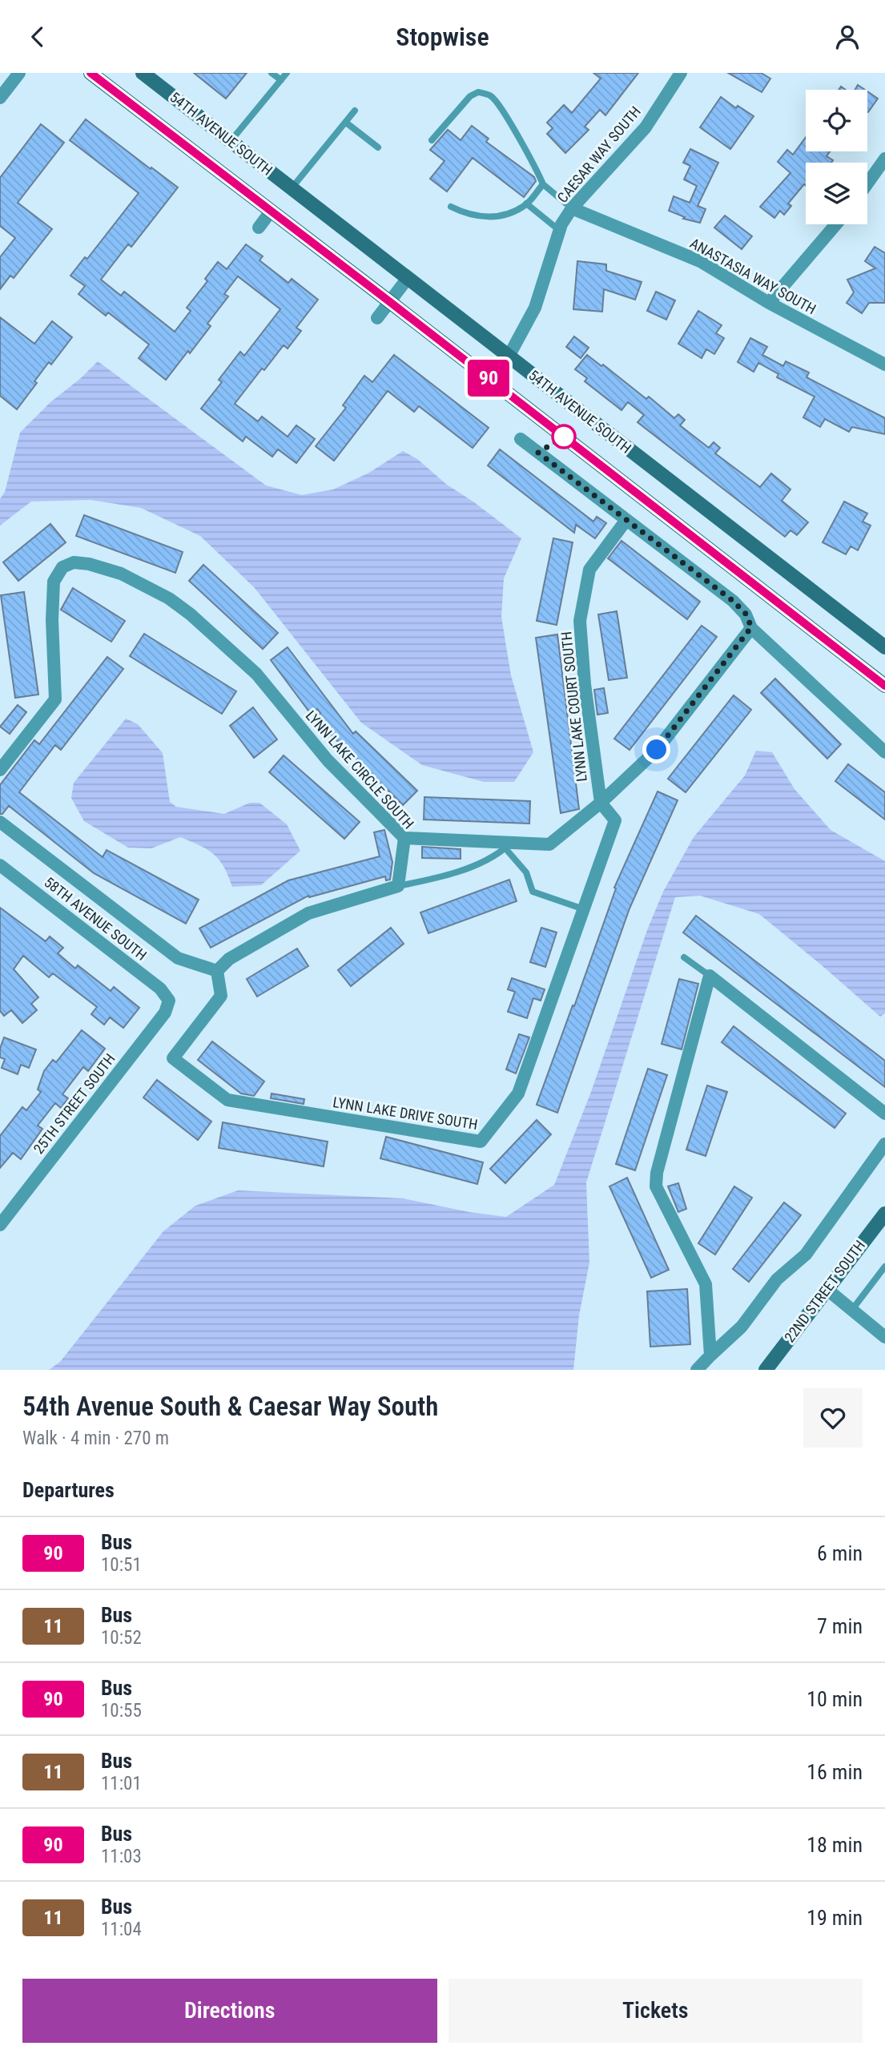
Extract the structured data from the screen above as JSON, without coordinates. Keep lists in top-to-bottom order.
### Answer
{
  "streets": {
    "main road": ["54TH AVENUE SOUTH", "22ND STREET SOUTH"],
    "street": [
      "CAESAR WAY SOUTH",
      "ANASTASIA WAY SOUTH",
      "LYNN LAKE COURT SOUTH",
      "LYNN LAKE CIRCLE SOUTH",
      "58TH AVENUE SOUTH",
      "25TH STREET SOUTH",
      "LYNN LAKE DRIVE SOUTH"
    ]
  },
  "crossings": [
    ["54TH AVENUE SOUTH", "CAESAR WAY SOUTH"],
    ["CAESAR WAY SOUTH", "ANASTASIA WAY SOUTH"],
    ["LYNN LAKE COURT SOUTH", "LYNN LAKE DRIVE SOUTH"],
    ["58TH AVENUE SOUTH", "25TH STREET SOUTH"]
  ],
  "lines": ["bus line 90"],
  "page": {
    "header": "Stopwise",
    "on_map": "90",
    "heading": [
      ["54th Avenue South & Caesar Way South", "Walk · 4 min · 270 m"],
      "Departures"
    ],
    "list": [
      {
        "mark": "90",
        "name": "Bus",
        "note": "10:51",
        "value": "6 min"
      },
      {
        "mark": "11",
        "name": "Bus",
        "note": "10:52",
        "value": "7 min"
      },
      {
        "mark": "90",
        "name": "Bus",
        "note": "10:55",
        "value": "10 min"
      },
      {
        "mark": "11",
        "name": "Bus",
        "note": "11:01",
        "value": "16 min"
      },
      {
        "mark": "90",
        "name": "Bus",
        "note": "11:03",
        "value": "18 min"
      },
      {
        "mark": "11",
        "name": "Bus",
        "note": "11:04",
        "value": "19 min"
      }
    ],
    "buttons": ["Directions", "Tickets"]
  }
}
